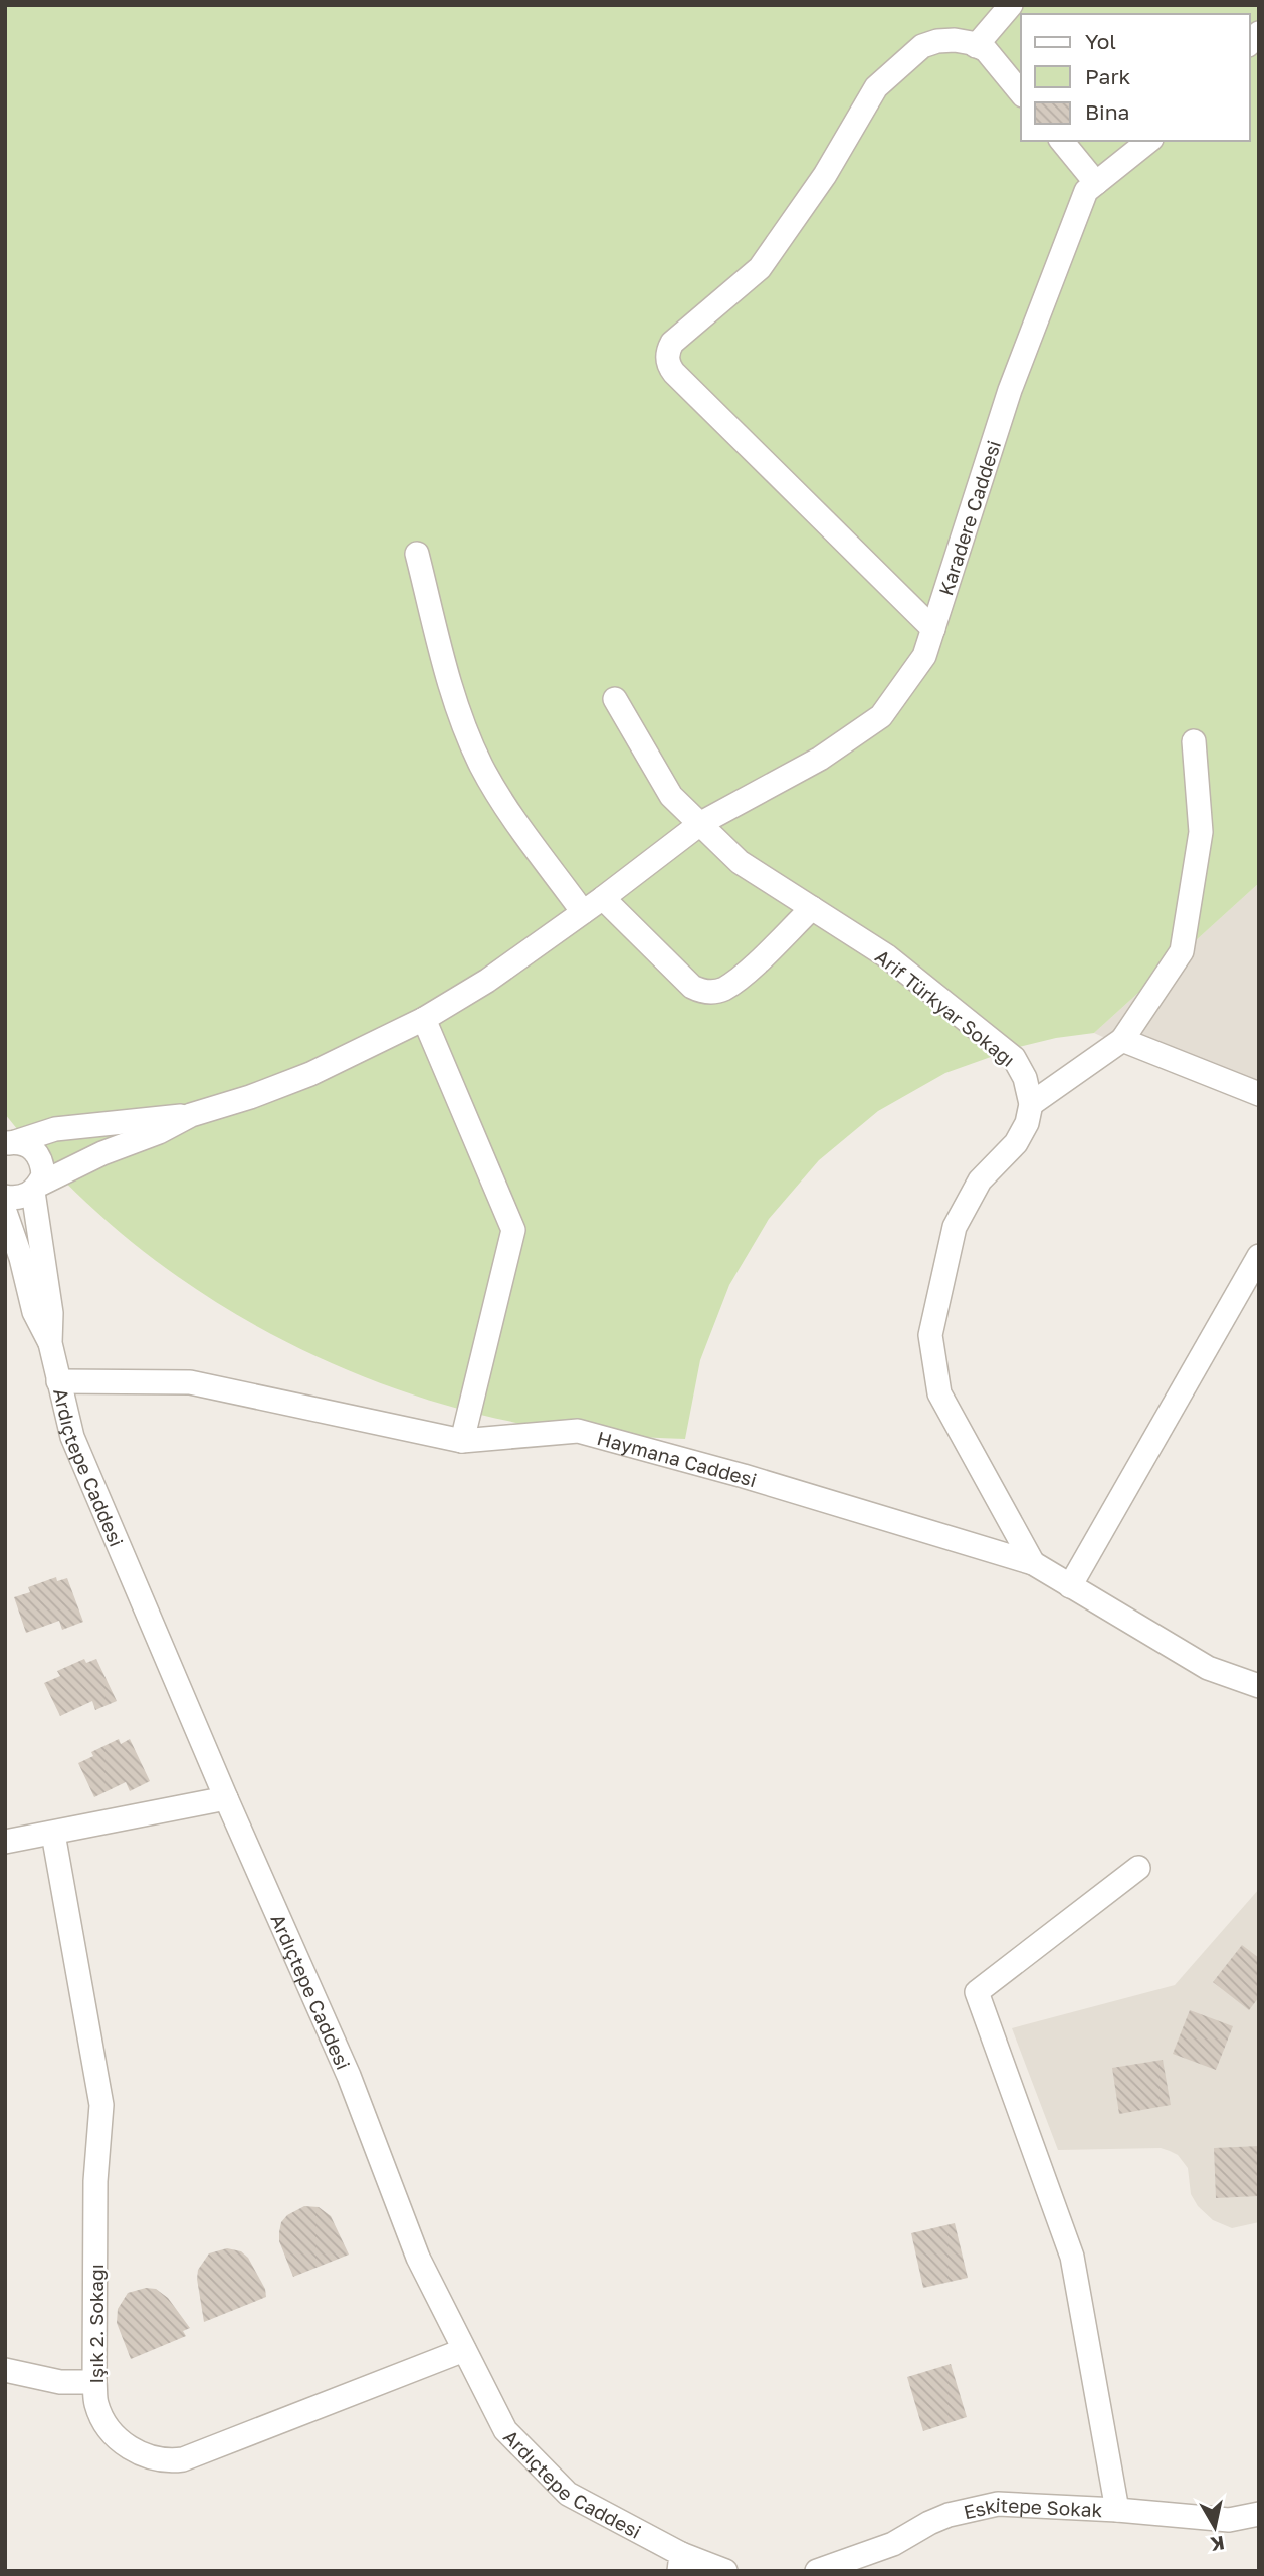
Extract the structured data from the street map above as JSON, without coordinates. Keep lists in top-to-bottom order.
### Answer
{
  "streets": {
    "street": [
      "Karadere Caddesi",
      "Arif Türkyar Sokağı",
      "Haymana Caddesi",
      "Ardıçtepe Caddesi",
      "Işık 2. Sokağı",
      "Eskitepe Sokak"
    ]
  },
  "crossings": [
    ["Karadere Caddesi", "Arif Türkyar Sokağı"],
    ["Haymana Caddesi", "Ardıçtepe Caddesi"],
    ["Ardıçtepe Caddesi", "Işık 2. Sokağı"]
  ],
  "legend": ["Yol", "Park", "Bina"],
  "north": "bottom"
}
